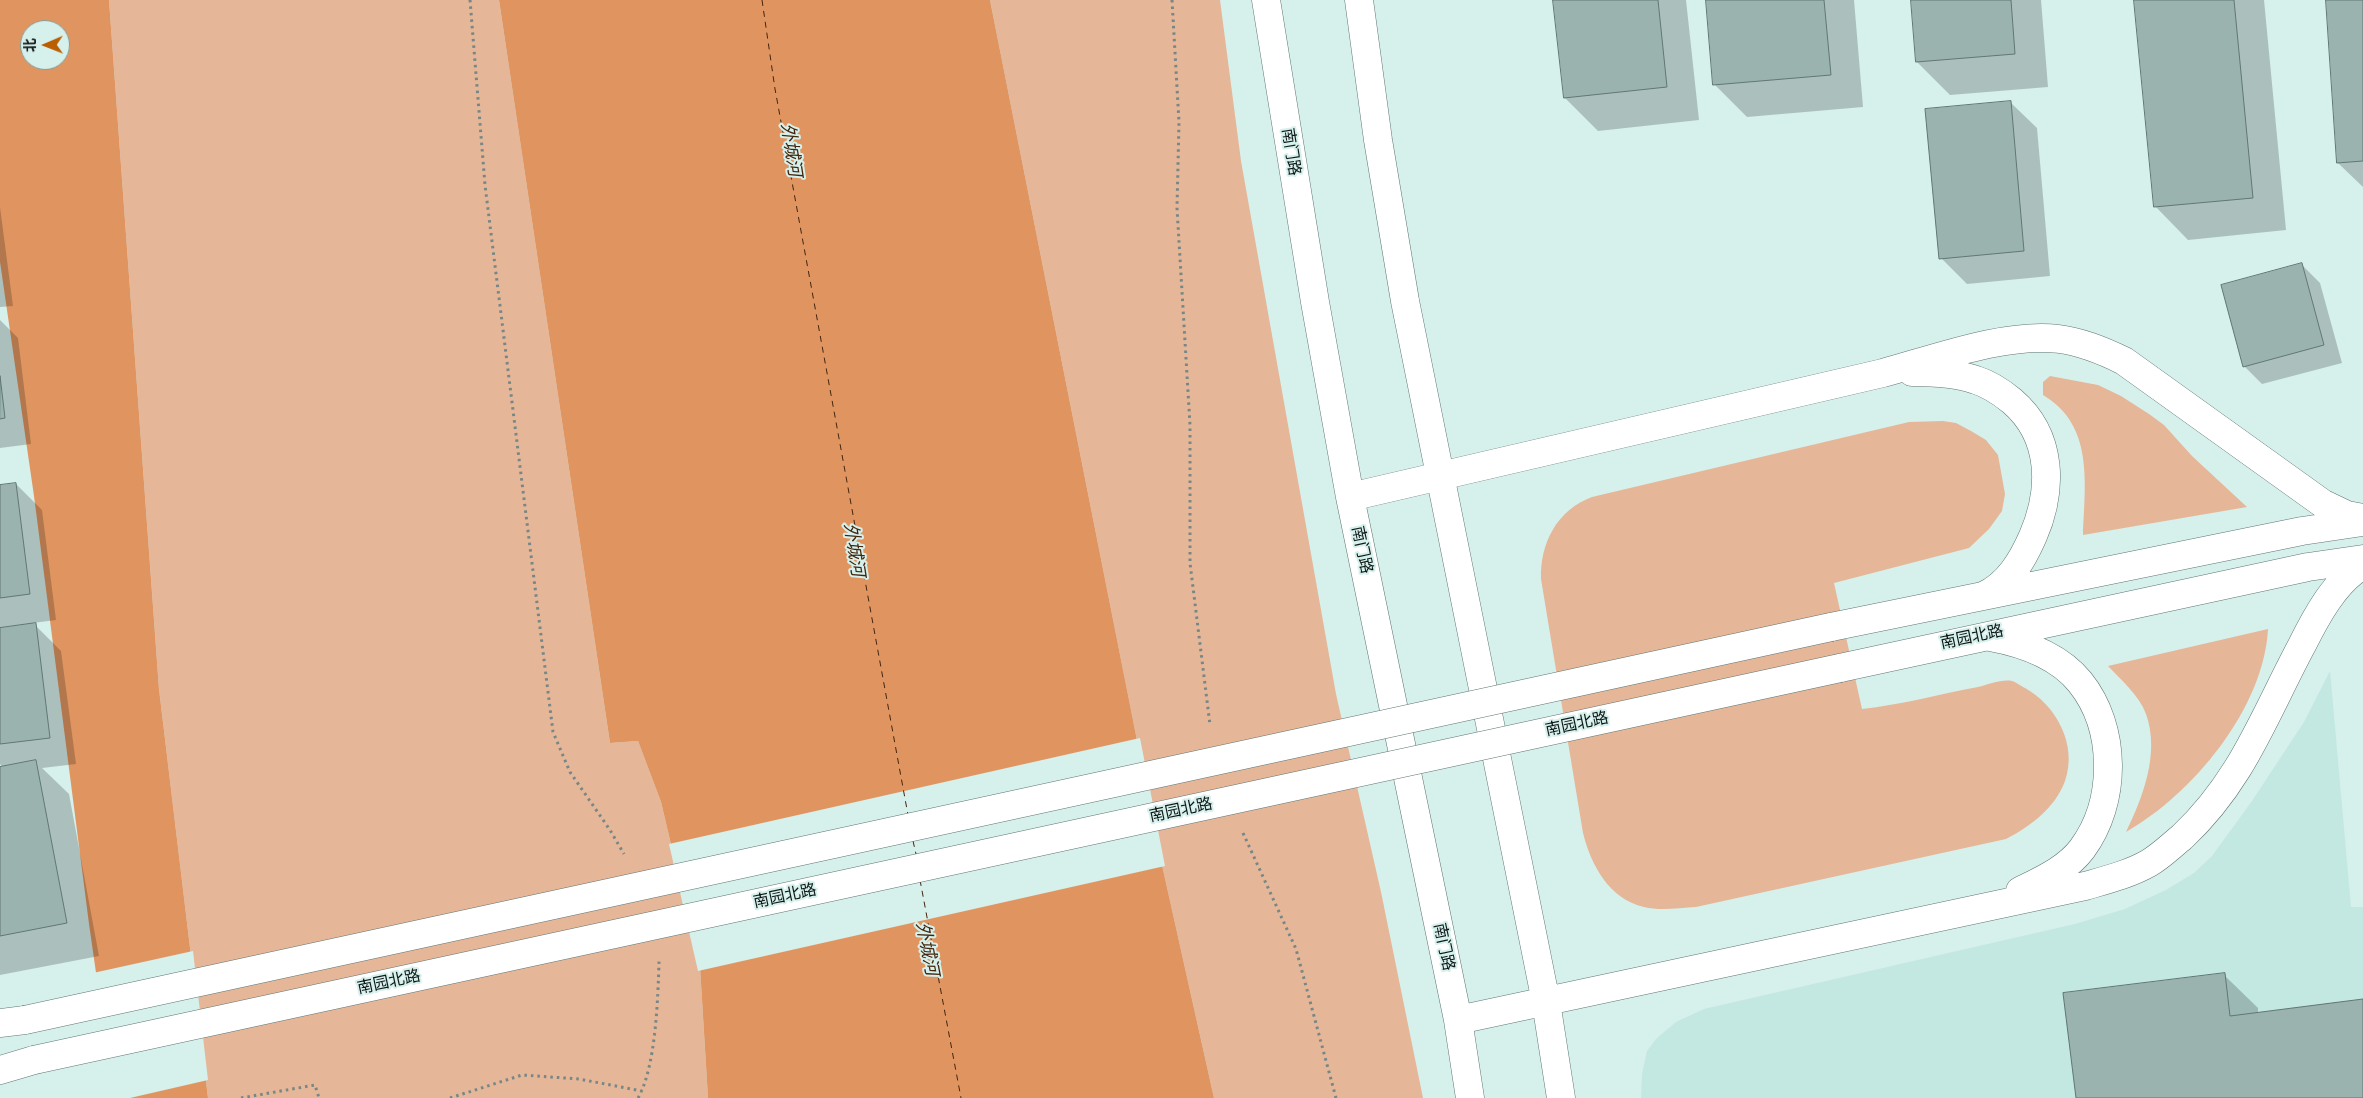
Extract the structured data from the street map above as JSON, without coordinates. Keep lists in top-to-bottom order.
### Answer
{
  "streets": {
    "main road": ["南门路", "南园北路"]
  },
  "water": ["外城河"],
  "north": "left"
}
